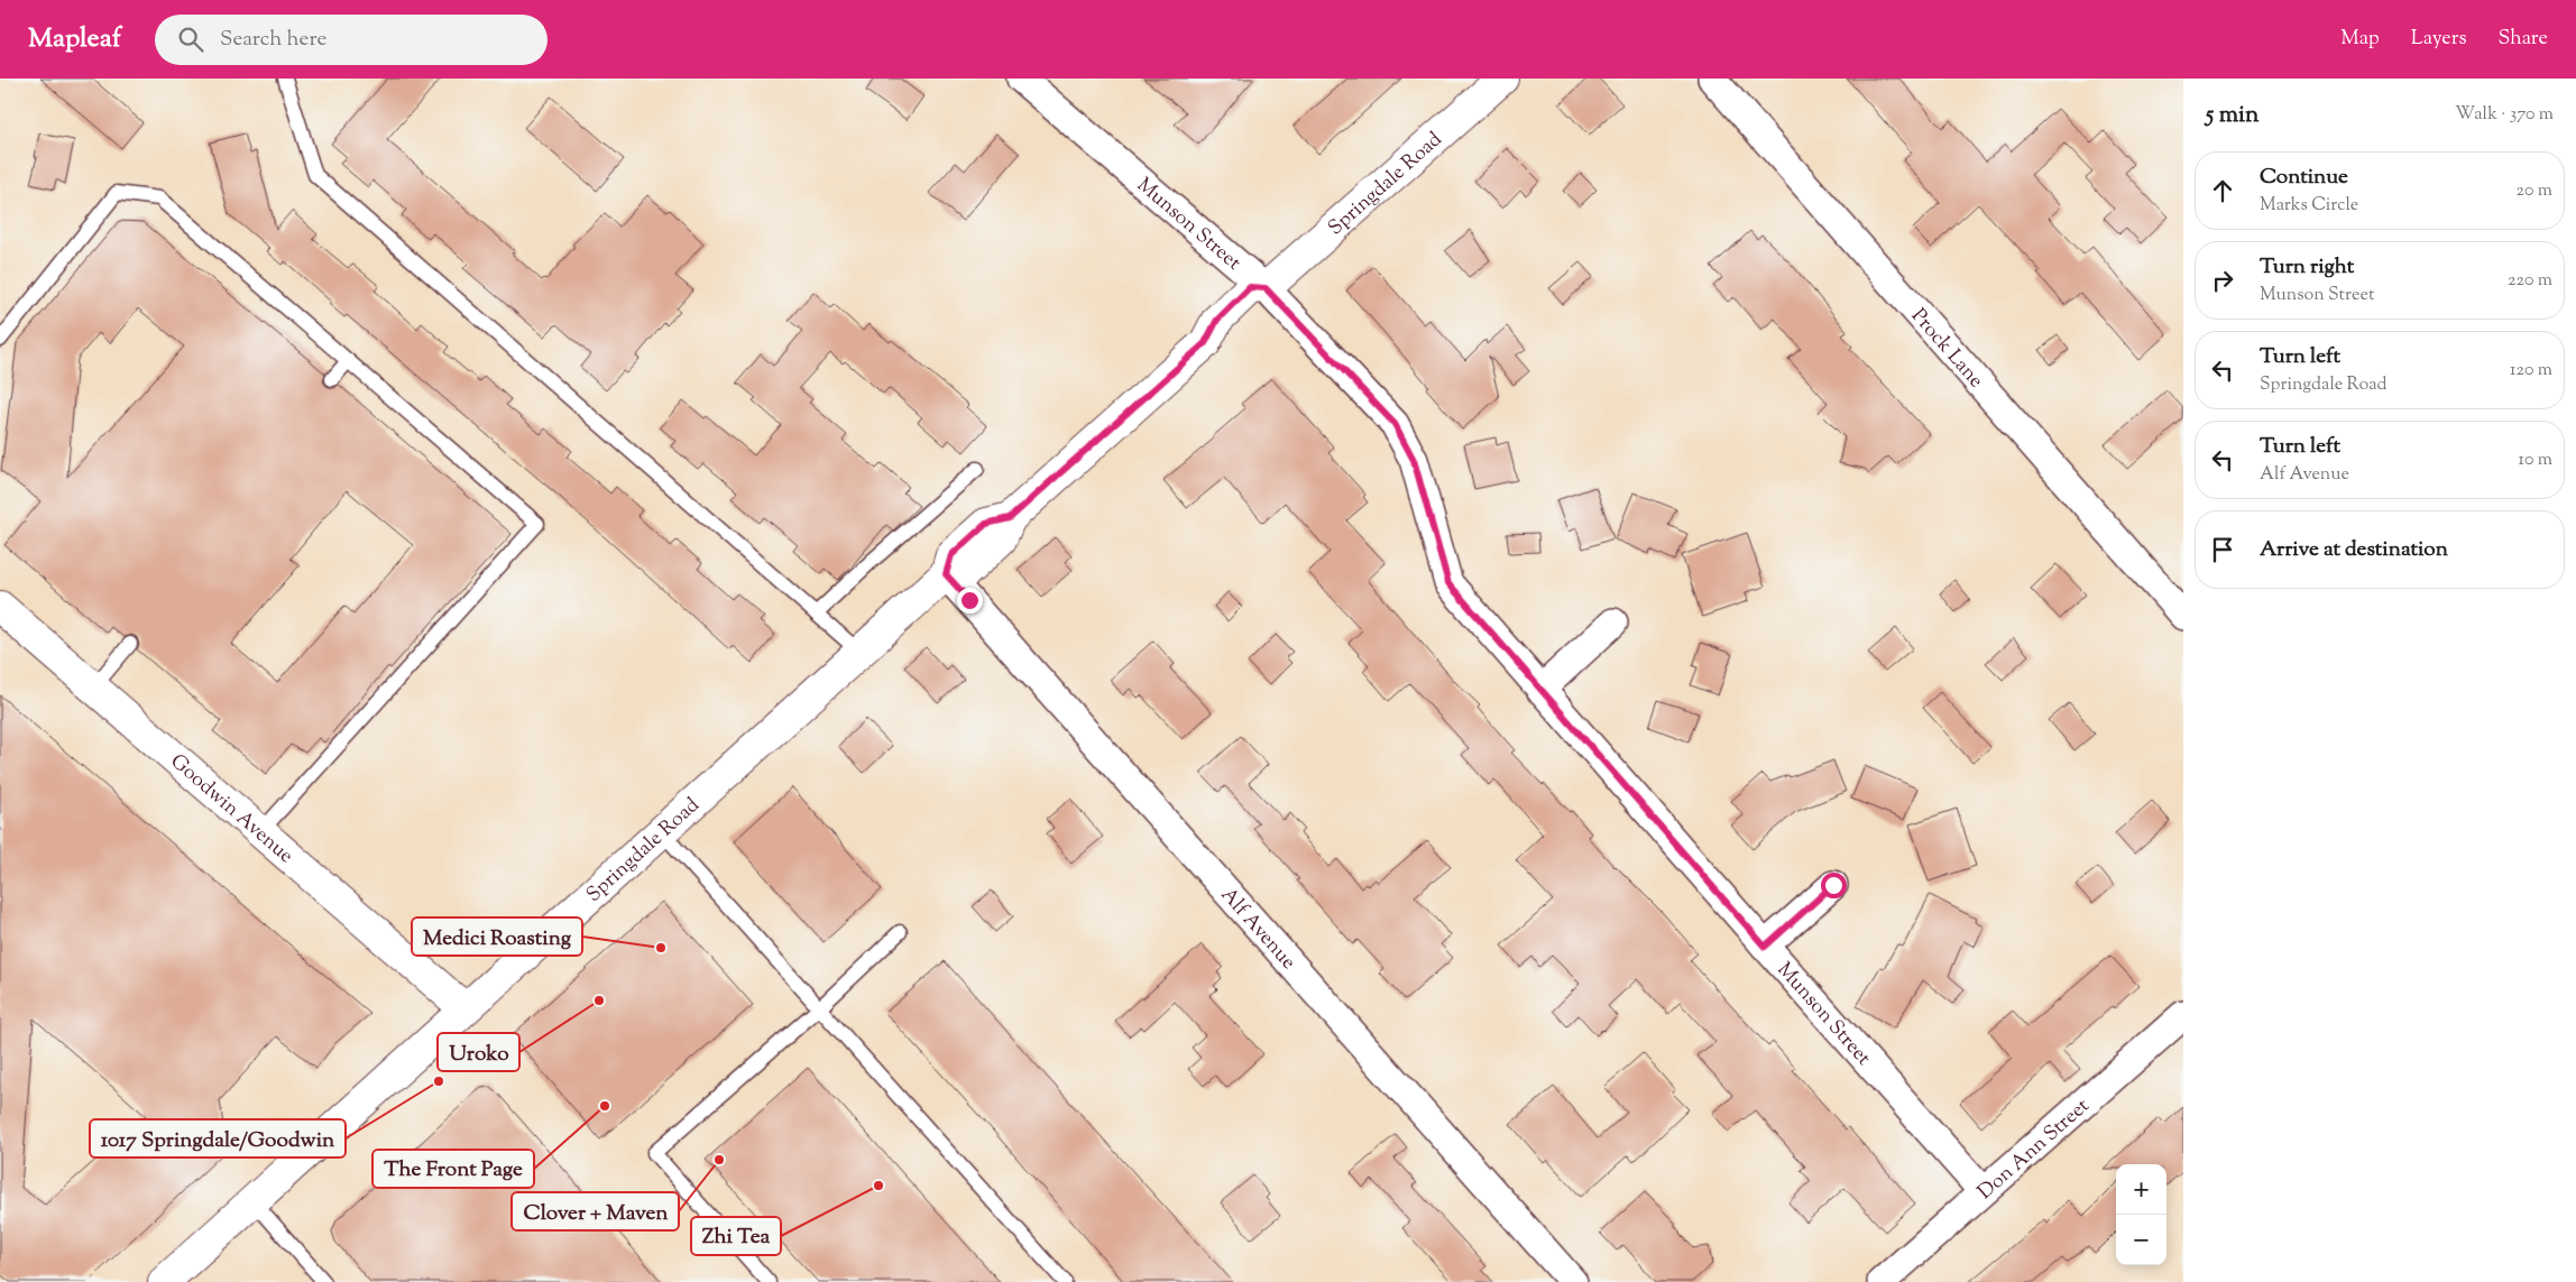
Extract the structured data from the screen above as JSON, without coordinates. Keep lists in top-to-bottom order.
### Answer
{
  "streets": {
    "main road": ["Springdale Road", "Goodwin Avenue"],
    "street": [
      "Munson Street",
      "Prock Lane",
      "Alf Avenue",
      "Don Ann Street"
    ]
  },
  "crossings": [
    ["Springdale Road", "Munson Street"],
    ["Springdale Road", "Goodwin Avenue"],
    ["Springdale Road", "Alf Avenue"],
    ["Munson Street", "Don Ann Street"]
  ],
  "places": [
    "Medici Roasting",
    "Uroko",
    "1017 Springdale/Goodwin",
    "The Front Page",
    "Clover + Maven",
    "Zhi Tea"
  ],
  "page": {
    "header": "Mapleaf",
    "search": "Search here",
    "nav": ["Map", "Layers", "Share"],
    "heading": ["5 min", "Walk · 370 m"],
    "list": [
      ["Continue", "Marks Circle", "20 m"],
      ["Turn right", "Munson Street", "220 m"],
      ["Turn left", "Springdale Road", "120 m"],
      ["Turn left", "Alf Avenue", "10 m"],
      "Arrive at destination"
    ],
    "map_buttons": ["+", "−"]
  }
}
